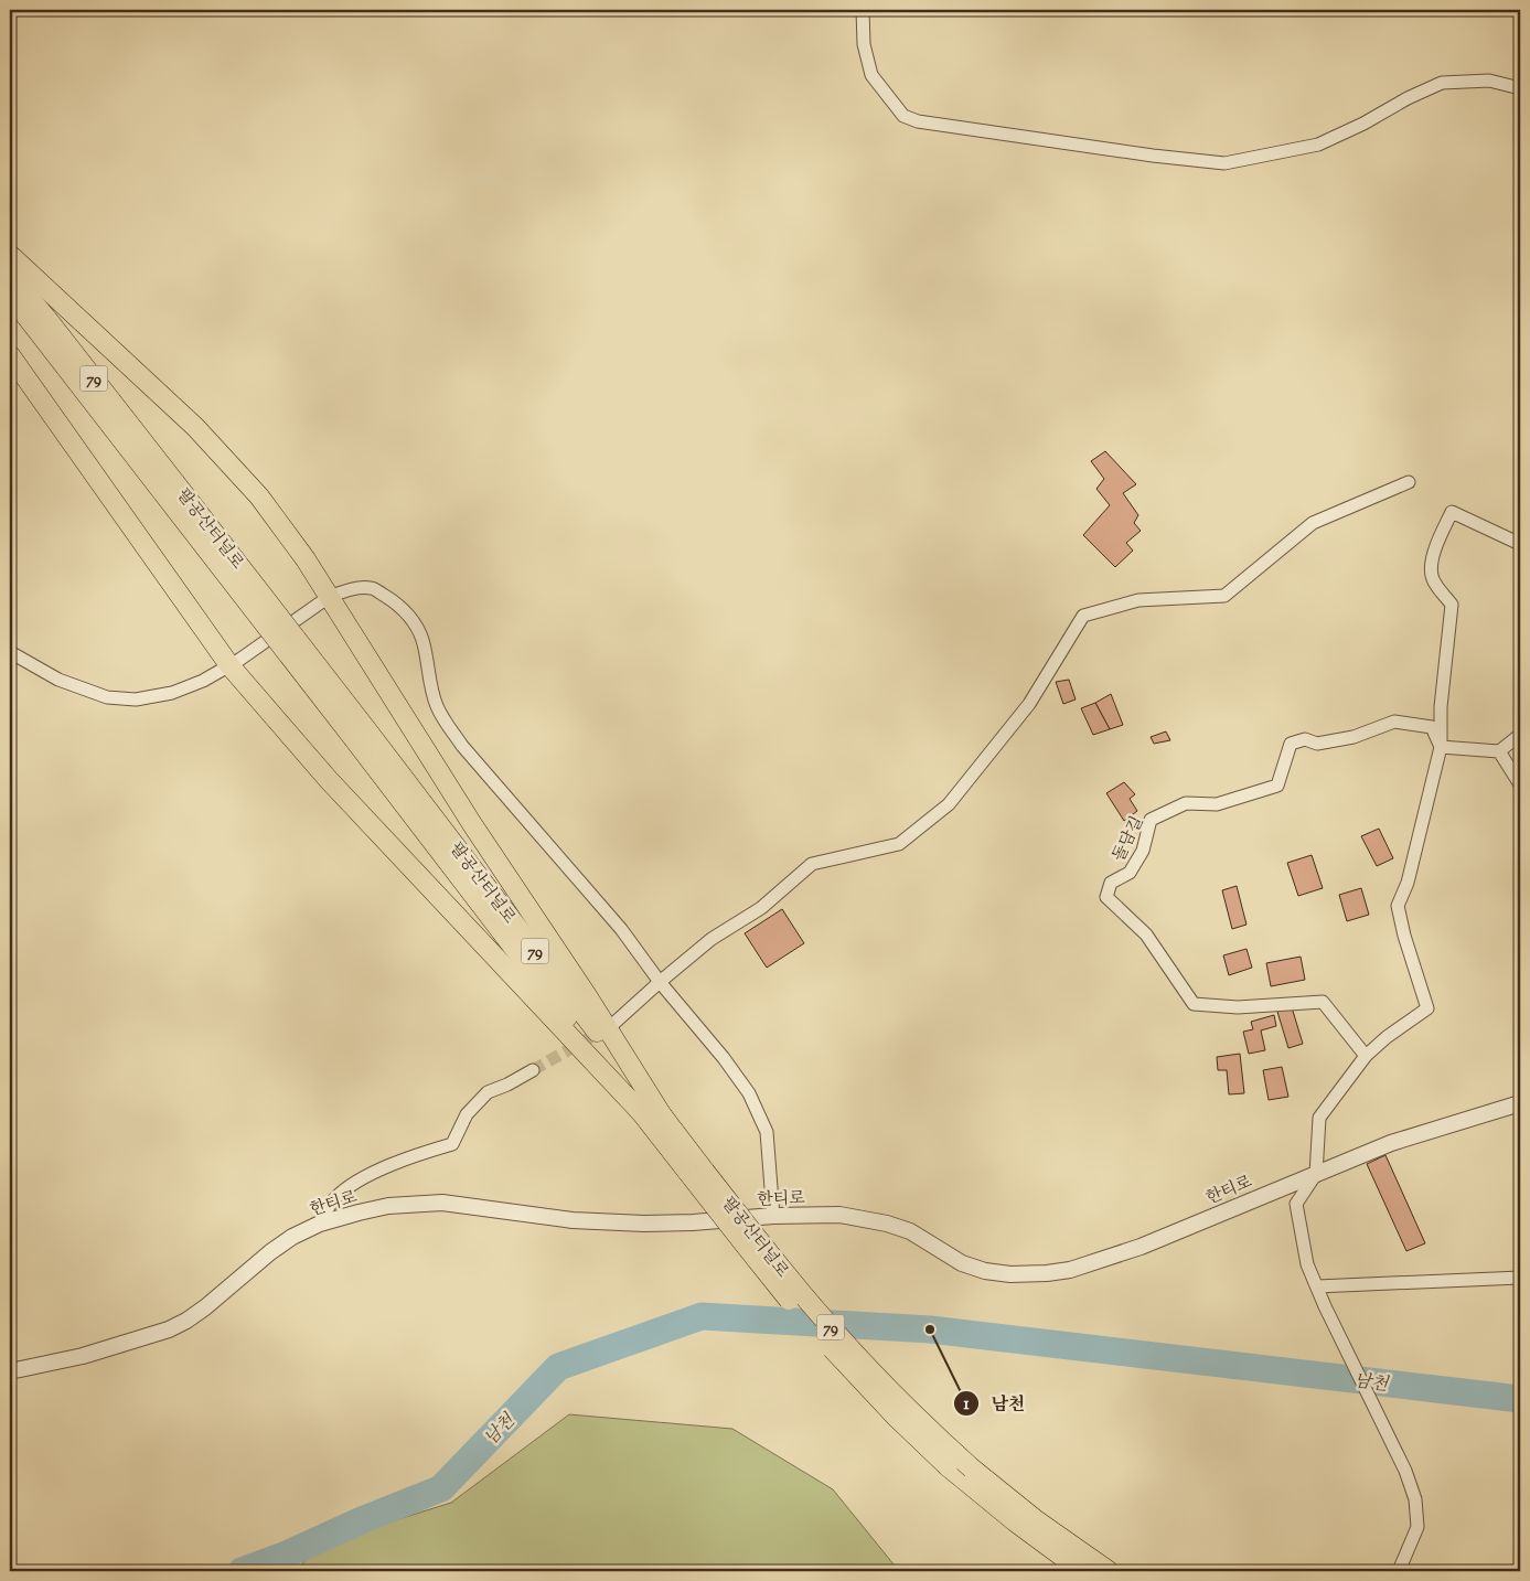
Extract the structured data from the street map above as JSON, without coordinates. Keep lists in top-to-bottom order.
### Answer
{
  "streets": {
    "highway": ["79", "팔공산터널로"],
    "street": ["돌담길", "한티로"]
  },
  "water": ["남천"],
  "places": ["남천"]
}
